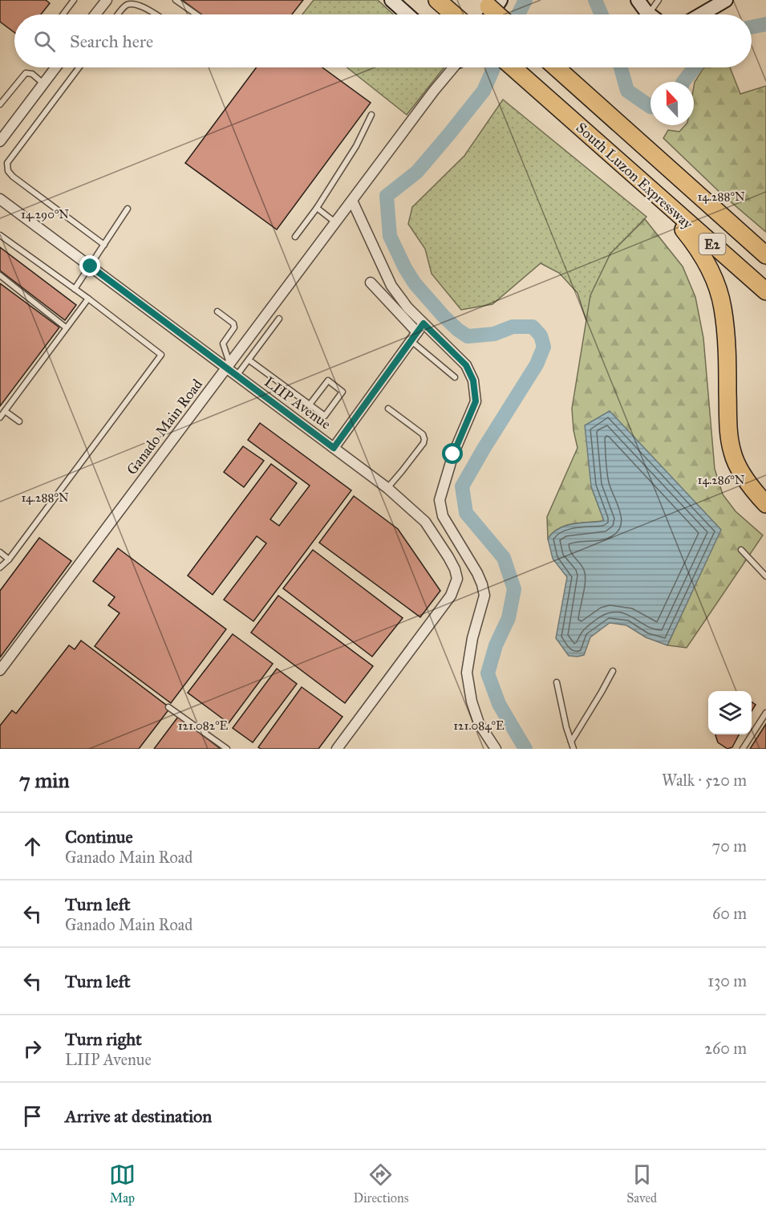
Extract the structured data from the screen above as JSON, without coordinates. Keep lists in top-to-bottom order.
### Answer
{
  "streets": {
    "highway": ["South Luzon Expressway", "E2"],
    "street": ["LIIP Avenue", "Ganado Main Road"]
  },
  "crossings": [
    ["LIIP Avenue", "Ganado Main Road"]
  ],
  "north": "top",
  "page": {
    "search": "Search here",
    "heading": ["7 min", "Walk · 520 m"],
    "list": [
      ["Continue", "Ganado Main Road", "70 m"],
      ["Turn left", "Ganado Main Road", "60 m"],
      ["Turn left", "130 m"],
      ["Turn right", "LIIP Avenue", "260 m"],
      "Arrive at destination"
    ],
    "nav": ["Map", "Directions", "Saved"]
  },
  "coordinates": [
    "14.288°N",
    "14.290°N",
    "14.286°N",
    "121.082°E",
    "121.084°E"
  ]
}
